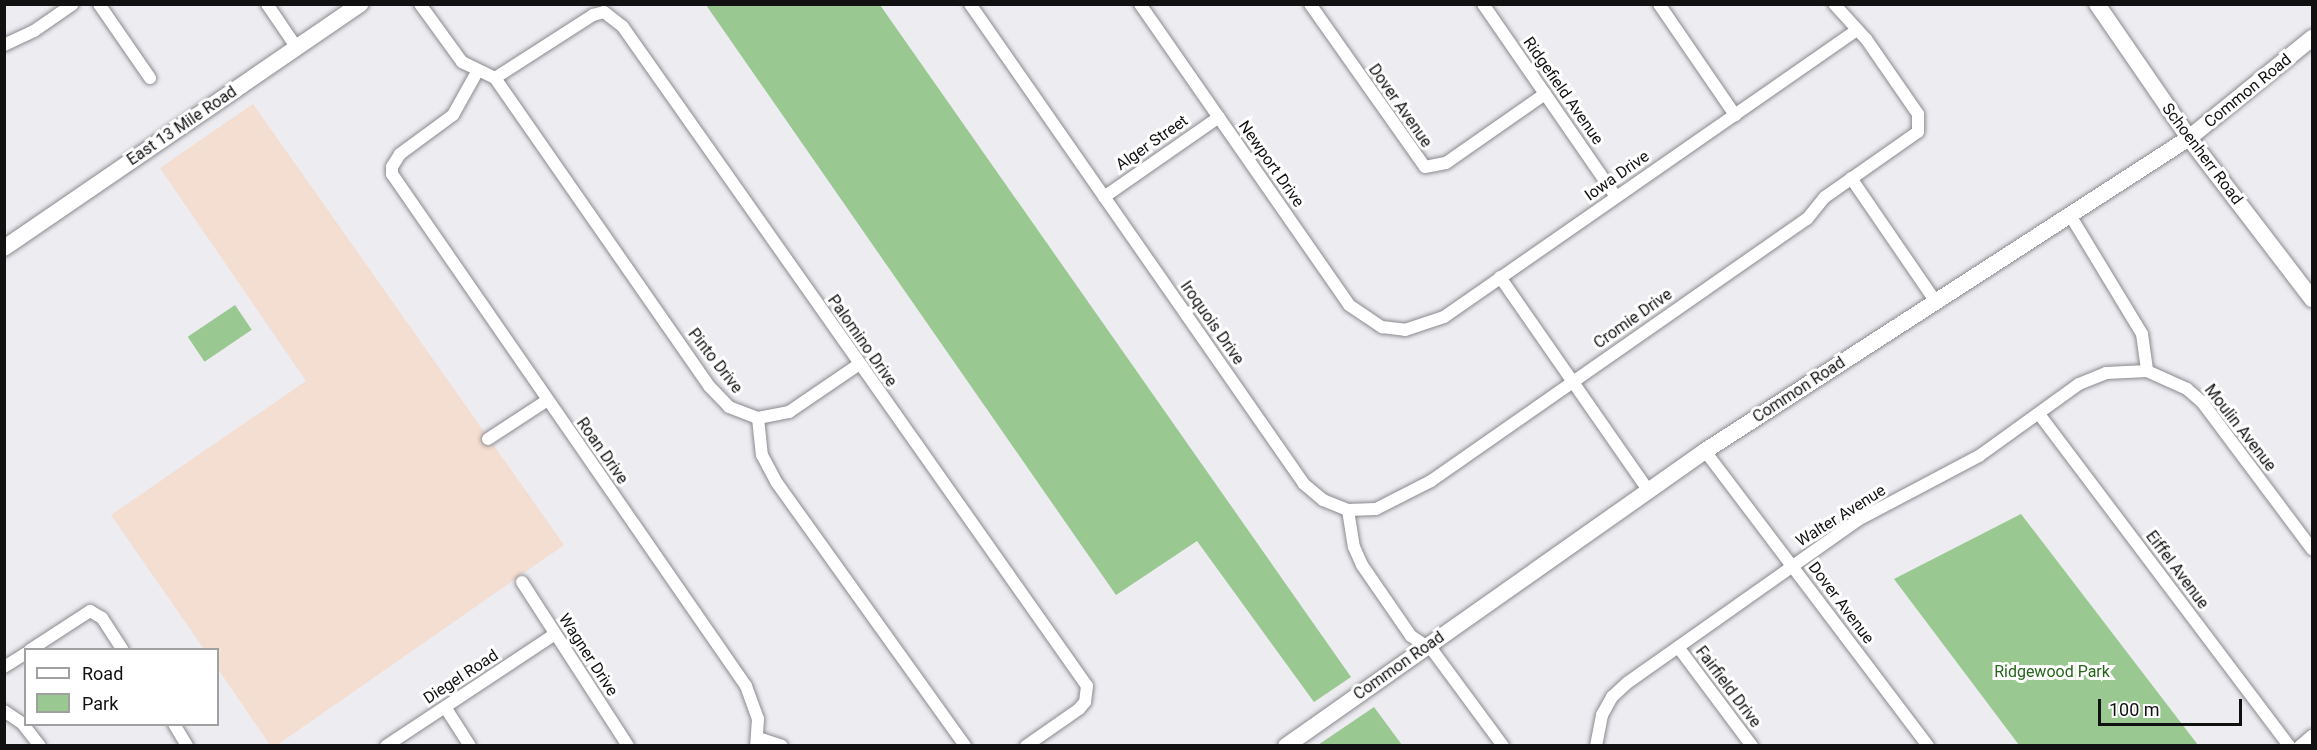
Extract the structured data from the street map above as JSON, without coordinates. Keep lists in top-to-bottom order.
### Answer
{
  "streets": {
    "street": [
      "Ridgefield Avenue",
      "Common Road",
      "Dover Avenue",
      "East 13 Mile Road",
      "Alger Street",
      "Schoenherr Road",
      "Newport Drive",
      "Iowa Drive",
      "Cromie Drive",
      "Iroquois Drive",
      "Palomino Drive",
      "Pinto Drive",
      "Moulin Avenue",
      "Roan Drive",
      "Walter Avenue",
      "Eiffel Avenue",
      "Wagner Drive",
      "Diegel Road",
      "Fairfield Drive"
    ]
  },
  "crossings": [
    ["Ridgefield Avenue", "Dover Avenue"],
    ["Ridgefield Avenue", "Iowa Drive"],
    ["Common Road", "Dover Avenue"],
    ["Common Road", "Schoenherr Road"],
    ["Dover Avenue", "Walter Avenue"],
    ["Alger Street", "Newport Drive"],
    ["Alger Street", "Iroquois Drive"],
    ["Newport Drive", "Iowa Drive"],
    ["Iowa Drive", "Cromie Drive"],
    ["Cromie Drive", "Iroquois Drive"],
    ["Palomino Drive", "Pinto Drive"],
    ["Moulin Avenue", "Walter Avenue"],
    ["Walter Avenue", "Eiffel Avenue"],
    ["Walter Avenue", "Fairfield Drive"],
    ["Wagner Drive", "Diegel Road"]
  ],
  "parks": ["Ridgewood Park"],
  "legend": ["Road", "Park"],
  "scale_bar": "100 m"
}
